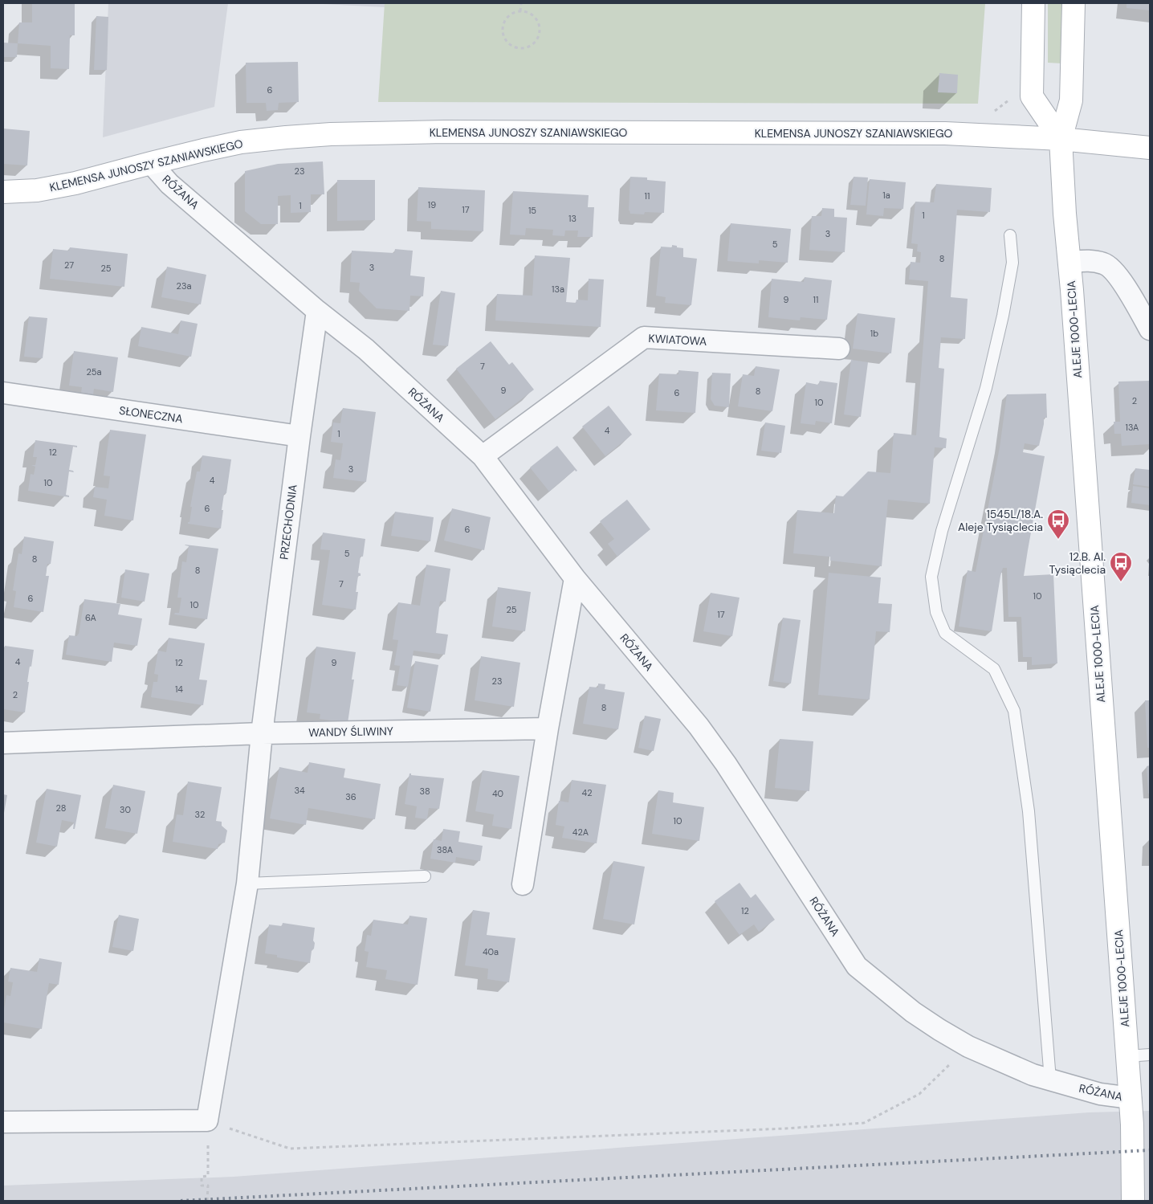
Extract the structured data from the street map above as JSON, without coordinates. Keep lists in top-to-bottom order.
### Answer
{
  "streets": {
    "street": [
      "KLEMENSA JUNOSZY SZANIAWSKIEGO",
      "RÓŻANA",
      "ALEJE 1000-LECIA",
      "KWIATOWA",
      "SŁONECZNA",
      "PRZECHODNIA",
      "WANDY ŚLIWINY"
    ]
  },
  "crossings": [
    ["KLEMENSA JUNOSZY SZANIAWSKIEGO", "RÓŻANA"],
    ["KLEMENSA JUNOSZY SZANIAWSKIEGO", "ALEJE 1000-LECIA"],
    ["RÓŻANA", "ALEJE 1000-LECIA"],
    ["RÓŻANA", "KWIATOWA"],
    ["RÓŻANA", "PRZECHODNIA"],
    ["SŁONECZNA", "PRZECHODNIA"],
    ["PRZECHODNIA", "WANDY ŚLIWINY"]
  ],
  "places": {
    "bus stop": ["1545L/18.A. Aleje Tysiąclecia", "12.B. Al. Tysiąclecia"]
  },
  "house_numbers": [
    "6",
    "23",
    "1a",
    "11",
    "19",
    "1",
    "17",
    "15",
    "1",
    "13",
    "3",
    "5",
    "8",
    "27",
    "3",
    "25",
    "23a",
    "13a",
    "9",
    "11",
    "1b",
    "7",
    "25a",
    "9",
    "8",
    "6",
    "2",
    "10",
    "13A",
    "4",
    "1",
    "12",
    "3",
    "4",
    "10",
    "6",
    "6",
    "5",
    "8",
    "8",
    "7",
    "10",
    "6",
    "10",
    "25",
    "17",
    "6A",
    "4",
    "12",
    "9",
    "23",
    "14",
    "2",
    "8",
    "34",
    "38",
    "42",
    "40",
    "36",
    "28",
    "30",
    "32",
    "10",
    "42A",
    "38A",
    "12",
    "40a"
  ]
}
